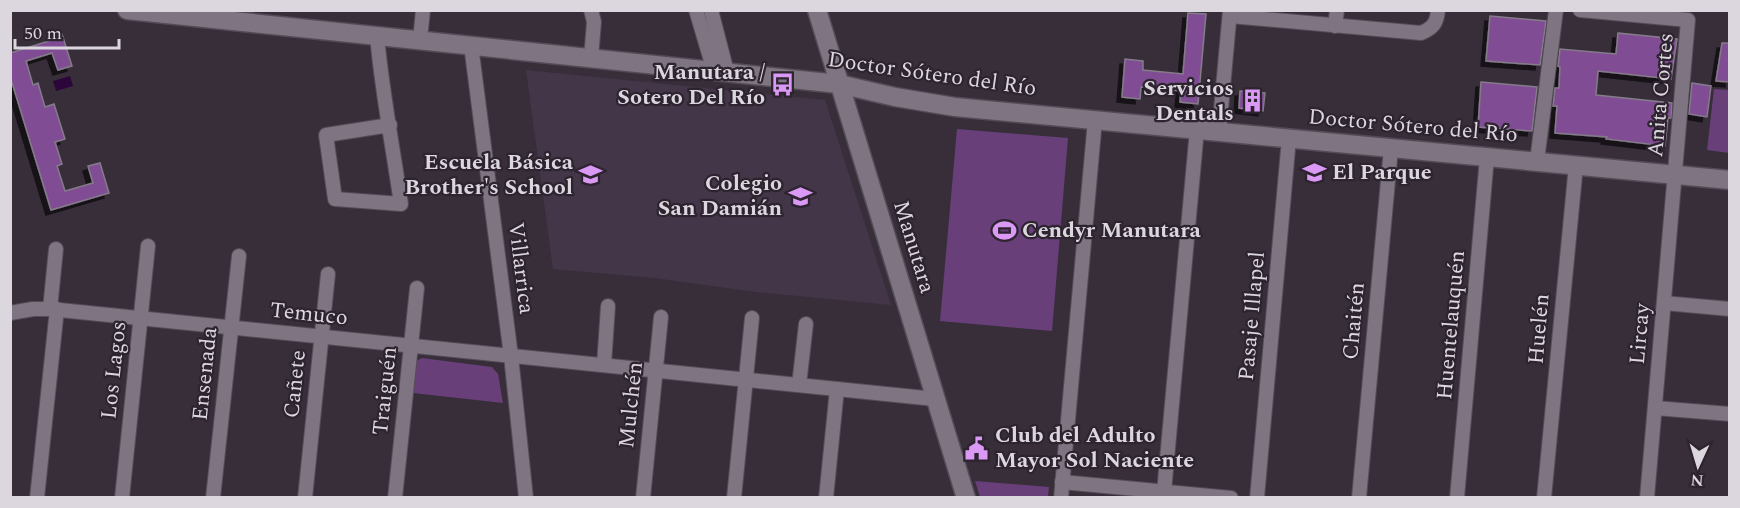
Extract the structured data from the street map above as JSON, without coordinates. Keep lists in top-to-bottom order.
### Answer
{
  "streets": {
    "main road": ["Doctor Sótero del Río", "Manutara"],
    "street": [
      "Anita Cortes",
      "Villarrica",
      "Temuco",
      "Pasaje Illapel",
      "Chaitén",
      "Huentelauquén",
      "Huelén",
      "Lircay",
      "Los Lagos",
      "Ensenada",
      "Cañete",
      "Traiguén",
      "Mulchén"
    ]
  },
  "crossings": [
    ["Doctor Sótero del Río", "Anita Cortes"],
    ["Doctor Sótero del Río", "Manutara"],
    ["Doctor Sótero del Río", "Villarrica"],
    ["Doctor Sótero del Río", "Pasaje Illapel"],
    ["Doctor Sótero del Río", "Chaitén"],
    ["Doctor Sótero del Río", "Huentelauquén"],
    ["Doctor Sótero del Río", "Huelén"],
    ["Doctor Sótero del Río", "Lircay"],
    ["Anita Cortes", "Lircay"],
    ["Manutara", "Temuco"],
    ["Villarrica", "Temuco"],
    ["Temuco", "Los Lagos"],
    ["Temuco", "Ensenada"],
    ["Temuco", "Cañete"],
    ["Temuco", "Traiguén"],
    ["Temuco", "Mulchén"]
  ],
  "places": {
    "bus stop": ["Manutara / Sotero Del Río"],
    "building": ["Servicios Dentals"],
    "school or university": ["El Parque", "Escuela Básica Brother's School", "Colegio San Damián"],
    "sports": ["Cendyr Manutara"],
    "public building": ["Club del Adulto Mayor Sol Naciente"]
  },
  "scale_bar": "50 m",
  "north": "bottom"
}
